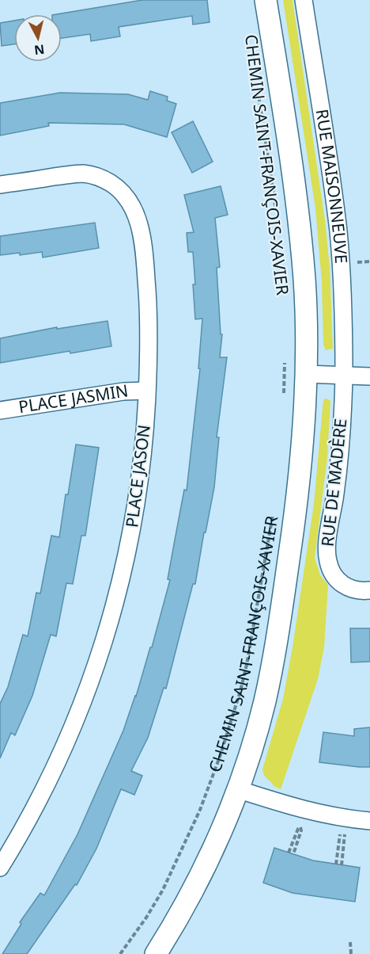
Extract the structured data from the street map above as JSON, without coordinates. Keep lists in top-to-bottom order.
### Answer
{
  "streets": {
    "street": [
      "CHEMIN SAINT-FRANÇOIS-XAVIER",
      "RUE MAISONNEUVE",
      "PLACE JASMIN",
      "PLACE JASON",
      "RUE DE MADÈRE"
    ]
  },
  "crossings": [
    ["RUE MAISONNEUVE", "RUE DE MADÈRE"],
    ["PLACE JASMIN", "PLACE JASON"]
  ],
  "north": "bottom"
}
